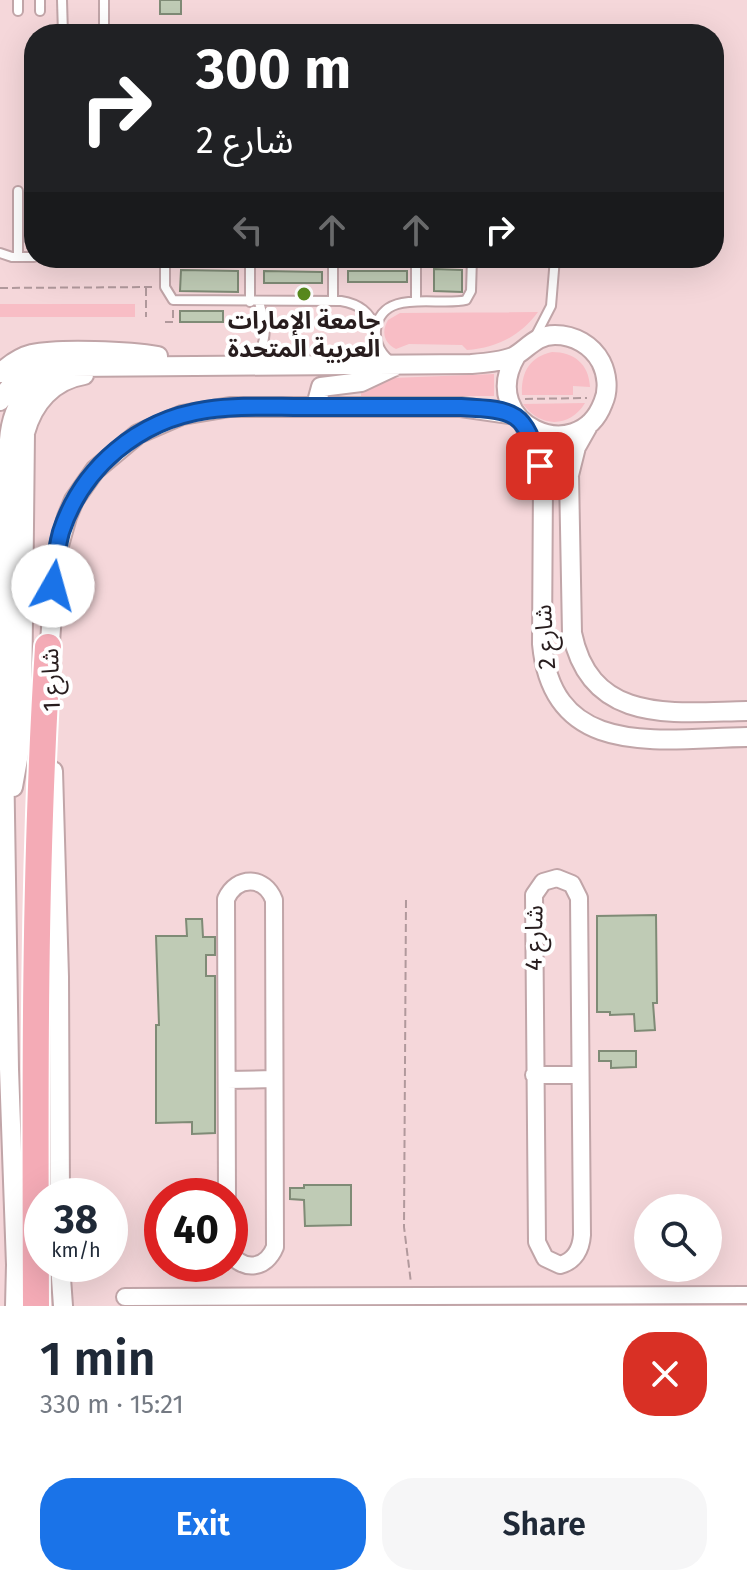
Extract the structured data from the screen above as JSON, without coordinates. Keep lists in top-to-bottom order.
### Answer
{
  "streets": {
    "street": ["شارع 2", "شارع 1", "شارع 4"]
  },
  "crossings": [
    ["شارع 2", "شارع 1"]
  ],
  "places": ["جامعة الإمارات العربية المتحدة"],
  "page": {
    "turn": ["300 m", "شارع 2"],
    "speed": "38 km/h",
    "limit": "40",
    "heading": ["1 min", "330 m · 15:21"],
    "buttons": ["Exit", "Share"]
  }
}
